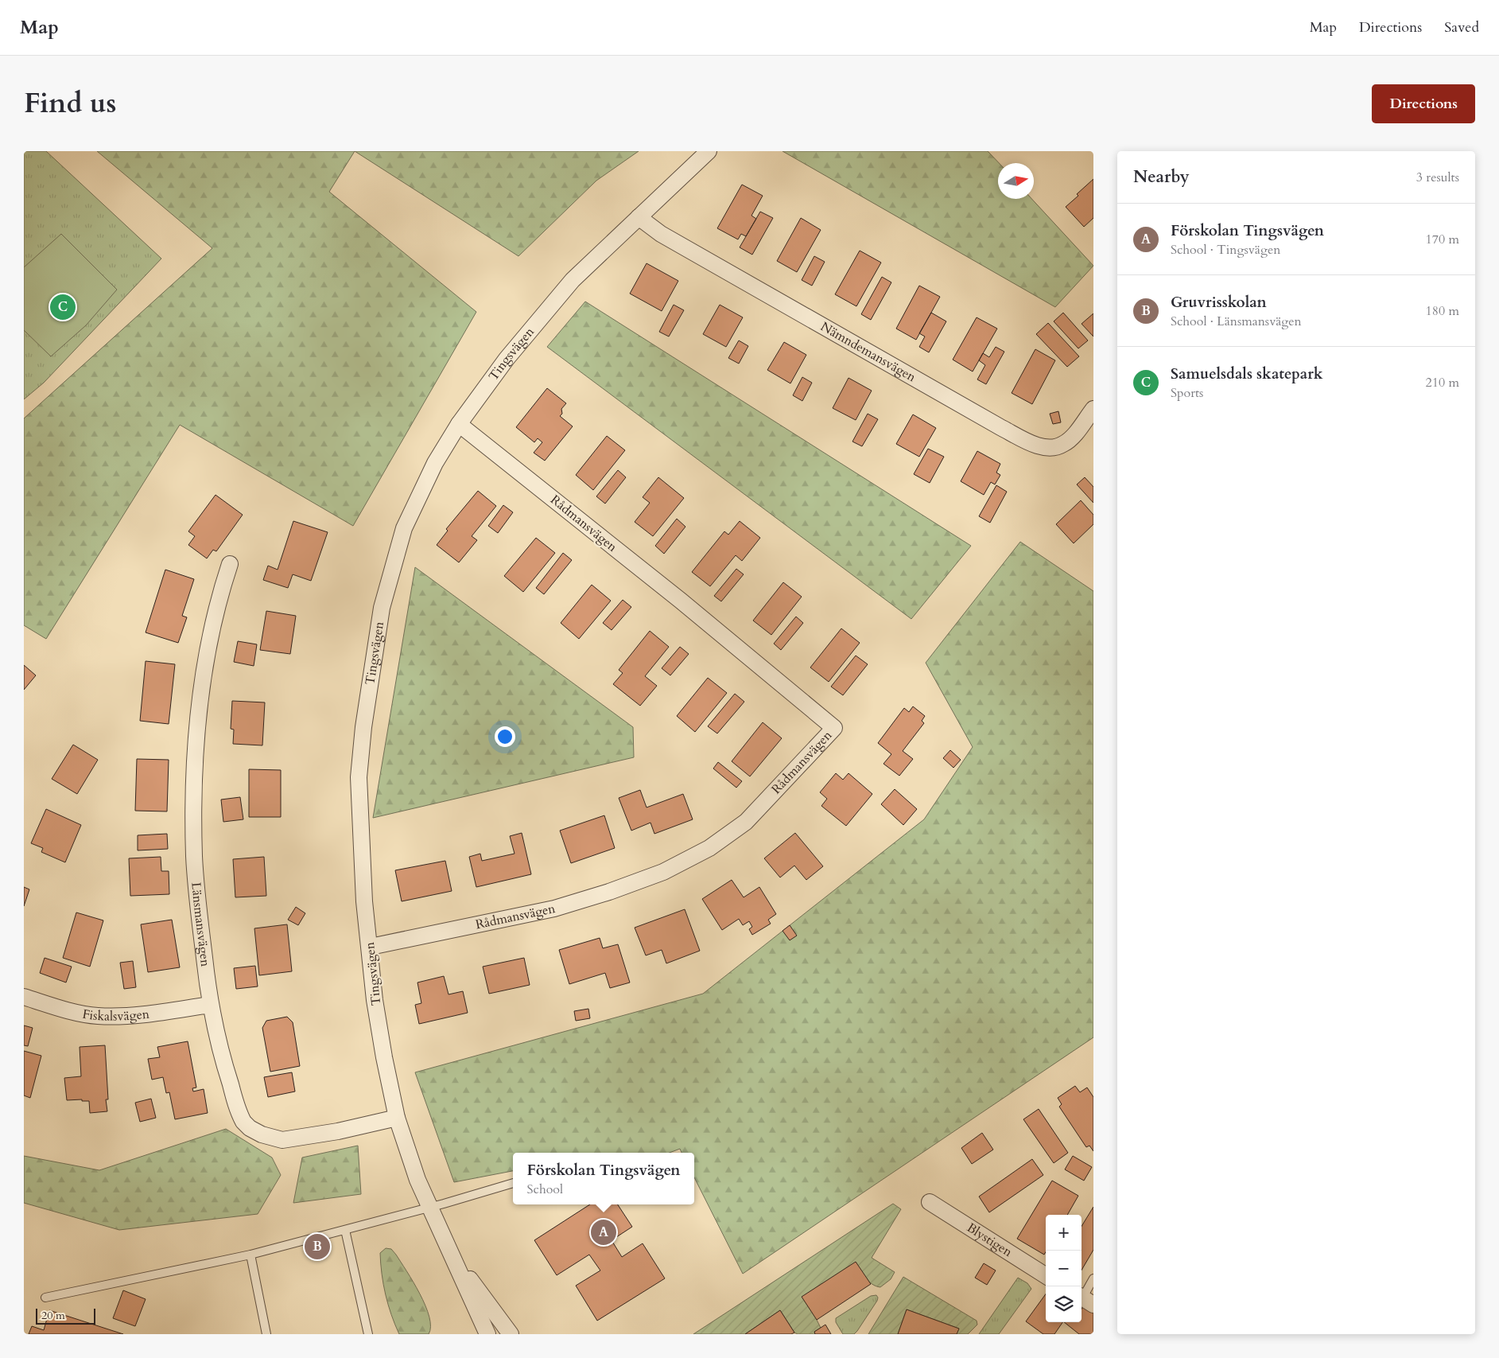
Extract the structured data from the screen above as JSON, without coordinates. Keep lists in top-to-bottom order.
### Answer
{
  "streets": {
    "street": [
      "Nämndemansvägen",
      "Tingsvägen",
      "Rådmansvägen",
      "Länsmansvägen",
      "Fiskalsvägen",
      "Blystigen"
    ]
  },
  "crossings": [
    ["Nämndemansvägen", "Tingsvägen"],
    ["Tingsvägen", "Rådmansvägen"],
    ["Tingsvägen", "Länsmansvägen"],
    ["Länsmansvägen", "Fiskalsvägen"]
  ],
  "scale_bar": "20 m",
  "north": "right",
  "page": {
    "header": "Map",
    "nav": ["Map", "Directions", "Saved"],
    "title": "Find us",
    "buttons": "Directions",
    "heading": ["Nearby", "3 results"],
    "list": [
      {
        "mark": "A",
        "name": "Förskolan Tingsvägen",
        "note": "School · Tingsvägen",
        "value": "170 m"
      },
      {
        "mark": "B",
        "name": "Gruvrisskolan",
        "note": "School · Länsmansvägen",
        "value": "180 m"
      },
      {
        "mark": "C",
        "name": "Samuelsdals skatepark",
        "note": "Sports",
        "value": "210 m"
      }
    ],
    "pins": ["C", "A", "B"],
    "popup": ["Förskolan Tingsvägen", "School"],
    "map_buttons": ["+", "−"],
    "scale": "20 m"
  }
}
